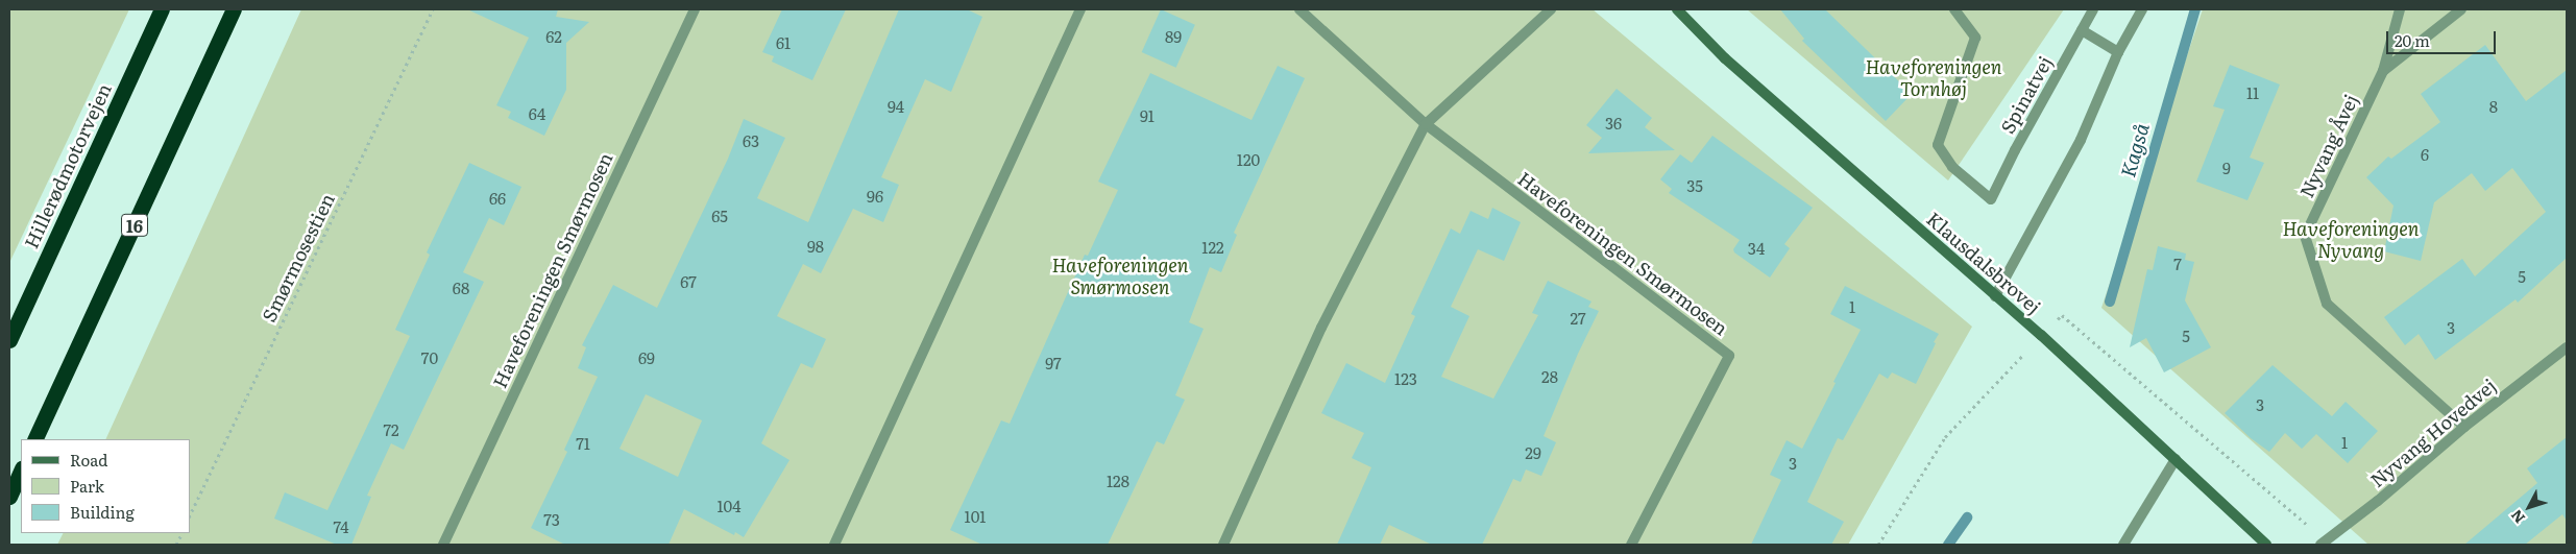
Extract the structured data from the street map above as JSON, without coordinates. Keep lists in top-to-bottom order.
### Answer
{
  "streets": {
    "highway": ["Hillerødmotorvejen", "16"],
    "street": ["Klausdalsbrovej"],
    "lane": [
      "Spinatvej",
      "Nyvang Åvej",
      "Haveforeningen Smørmosen",
      "Nyvang Hovedvej"
    ],
    "path": ["Smørmosestien"]
  },
  "crossings": [
    ["Nyvang Åvej", "Nyvang Hovedvej"]
  ],
  "water": ["Kagså"],
  "parks": ["Haveforeningen Tornhøj", "Haveforeningen Nyvang", "Haveforeningen Smørmosen"],
  "house_numbers": [
    "62",
    "89",
    "61",
    "11",
    "94",
    "8",
    "64",
    "91",
    "36",
    "63",
    "6",
    "120",
    "9",
    "35",
    "96",
    "66",
    "65",
    "98",
    "122",
    "34",
    "7",
    "5",
    "67",
    "68",
    "1",
    "27",
    "3",
    "5",
    "70",
    "69",
    "97",
    "28",
    "123",
    "3",
    "72",
    "1",
    "71",
    "29",
    "3",
    "128",
    "104",
    "101",
    "73",
    "74"
  ],
  "legend": ["Road", "Park", "Building"],
  "scale_bar": "20 m",
  "north": "bottom left"
}
